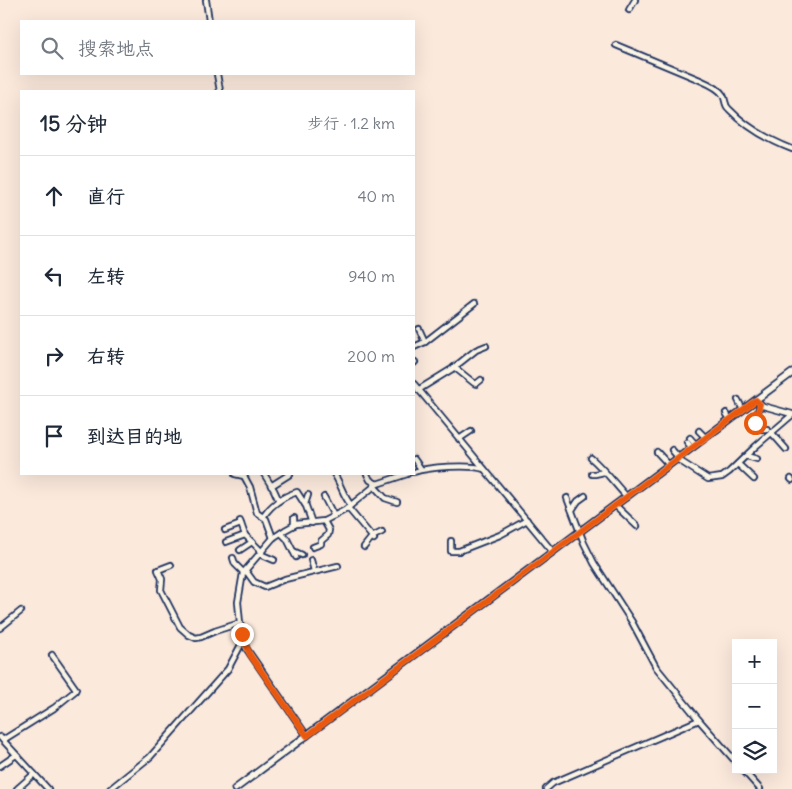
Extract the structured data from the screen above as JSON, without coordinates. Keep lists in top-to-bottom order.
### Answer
{
  "page": {
    "search": "搜索地点",
    "heading": ["15 分钟", "步行 · 1.2 km"],
    "list": [
      ["直行", "40 m"],
      ["左转", "940 m"],
      ["右转", "200 m"],
      "到达目的地"
    ],
    "map_buttons": ["+", "−"]
  }
}
